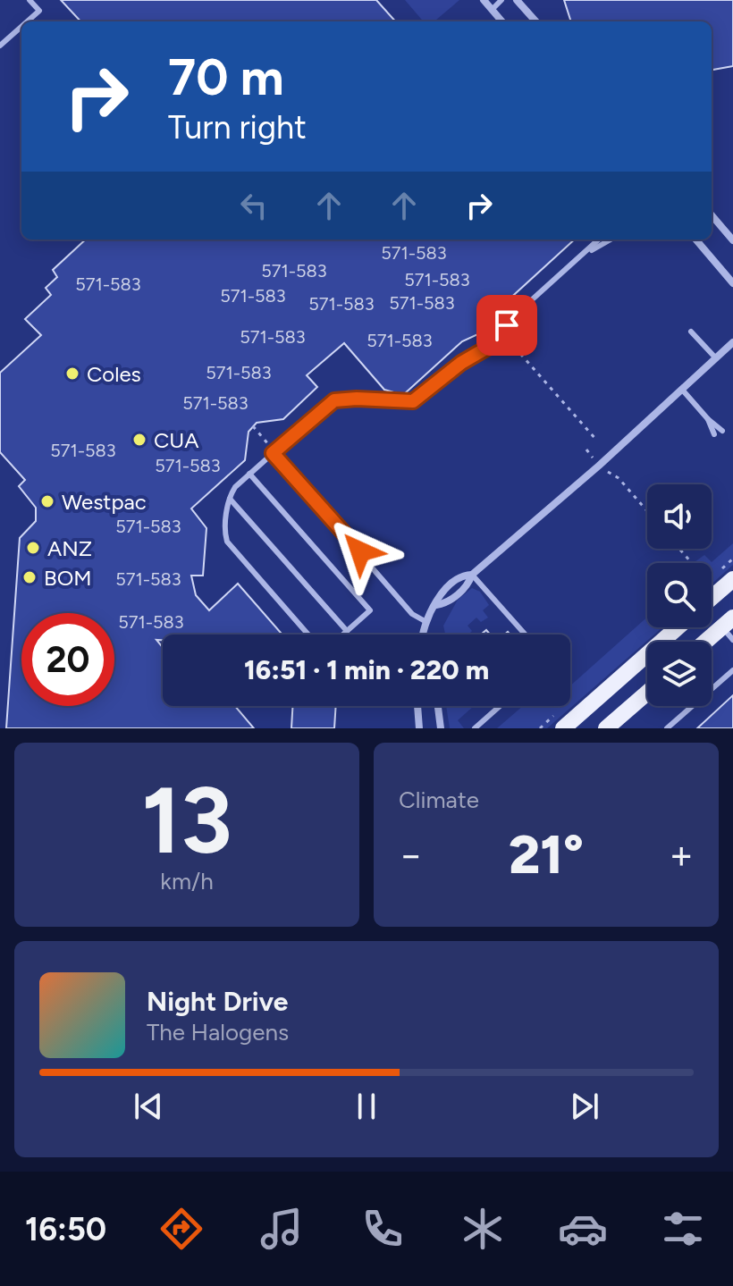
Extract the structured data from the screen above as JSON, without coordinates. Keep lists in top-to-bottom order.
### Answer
{
  "places": [
    "Coles",
    "CUA",
    "Westpac",
    "ANZ",
    "BOM"
  ],
  "house_numbers": [
    "571-583",
    "571-583",
    "571-583",
    "571-583",
    "571-583",
    "571-583",
    "571-583",
    "571-583",
    "571-583",
    "571-583",
    "571-583",
    "571-583",
    "571-583",
    "571-583",
    "571-583",
    "571-583"
  ],
  "page": {
    "turn": ["70 m", "Turn right"],
    "limit": "20",
    "trip": "16:51 · 1 min · 220 m",
    "tile": [
      ["13", "km/h"],
      "Climate"
    ],
    "heat": ["−", "21°", "+"],
    "song": ["Night Drive", "The Halogens"],
    "tabs": "16:50"
  }
}
